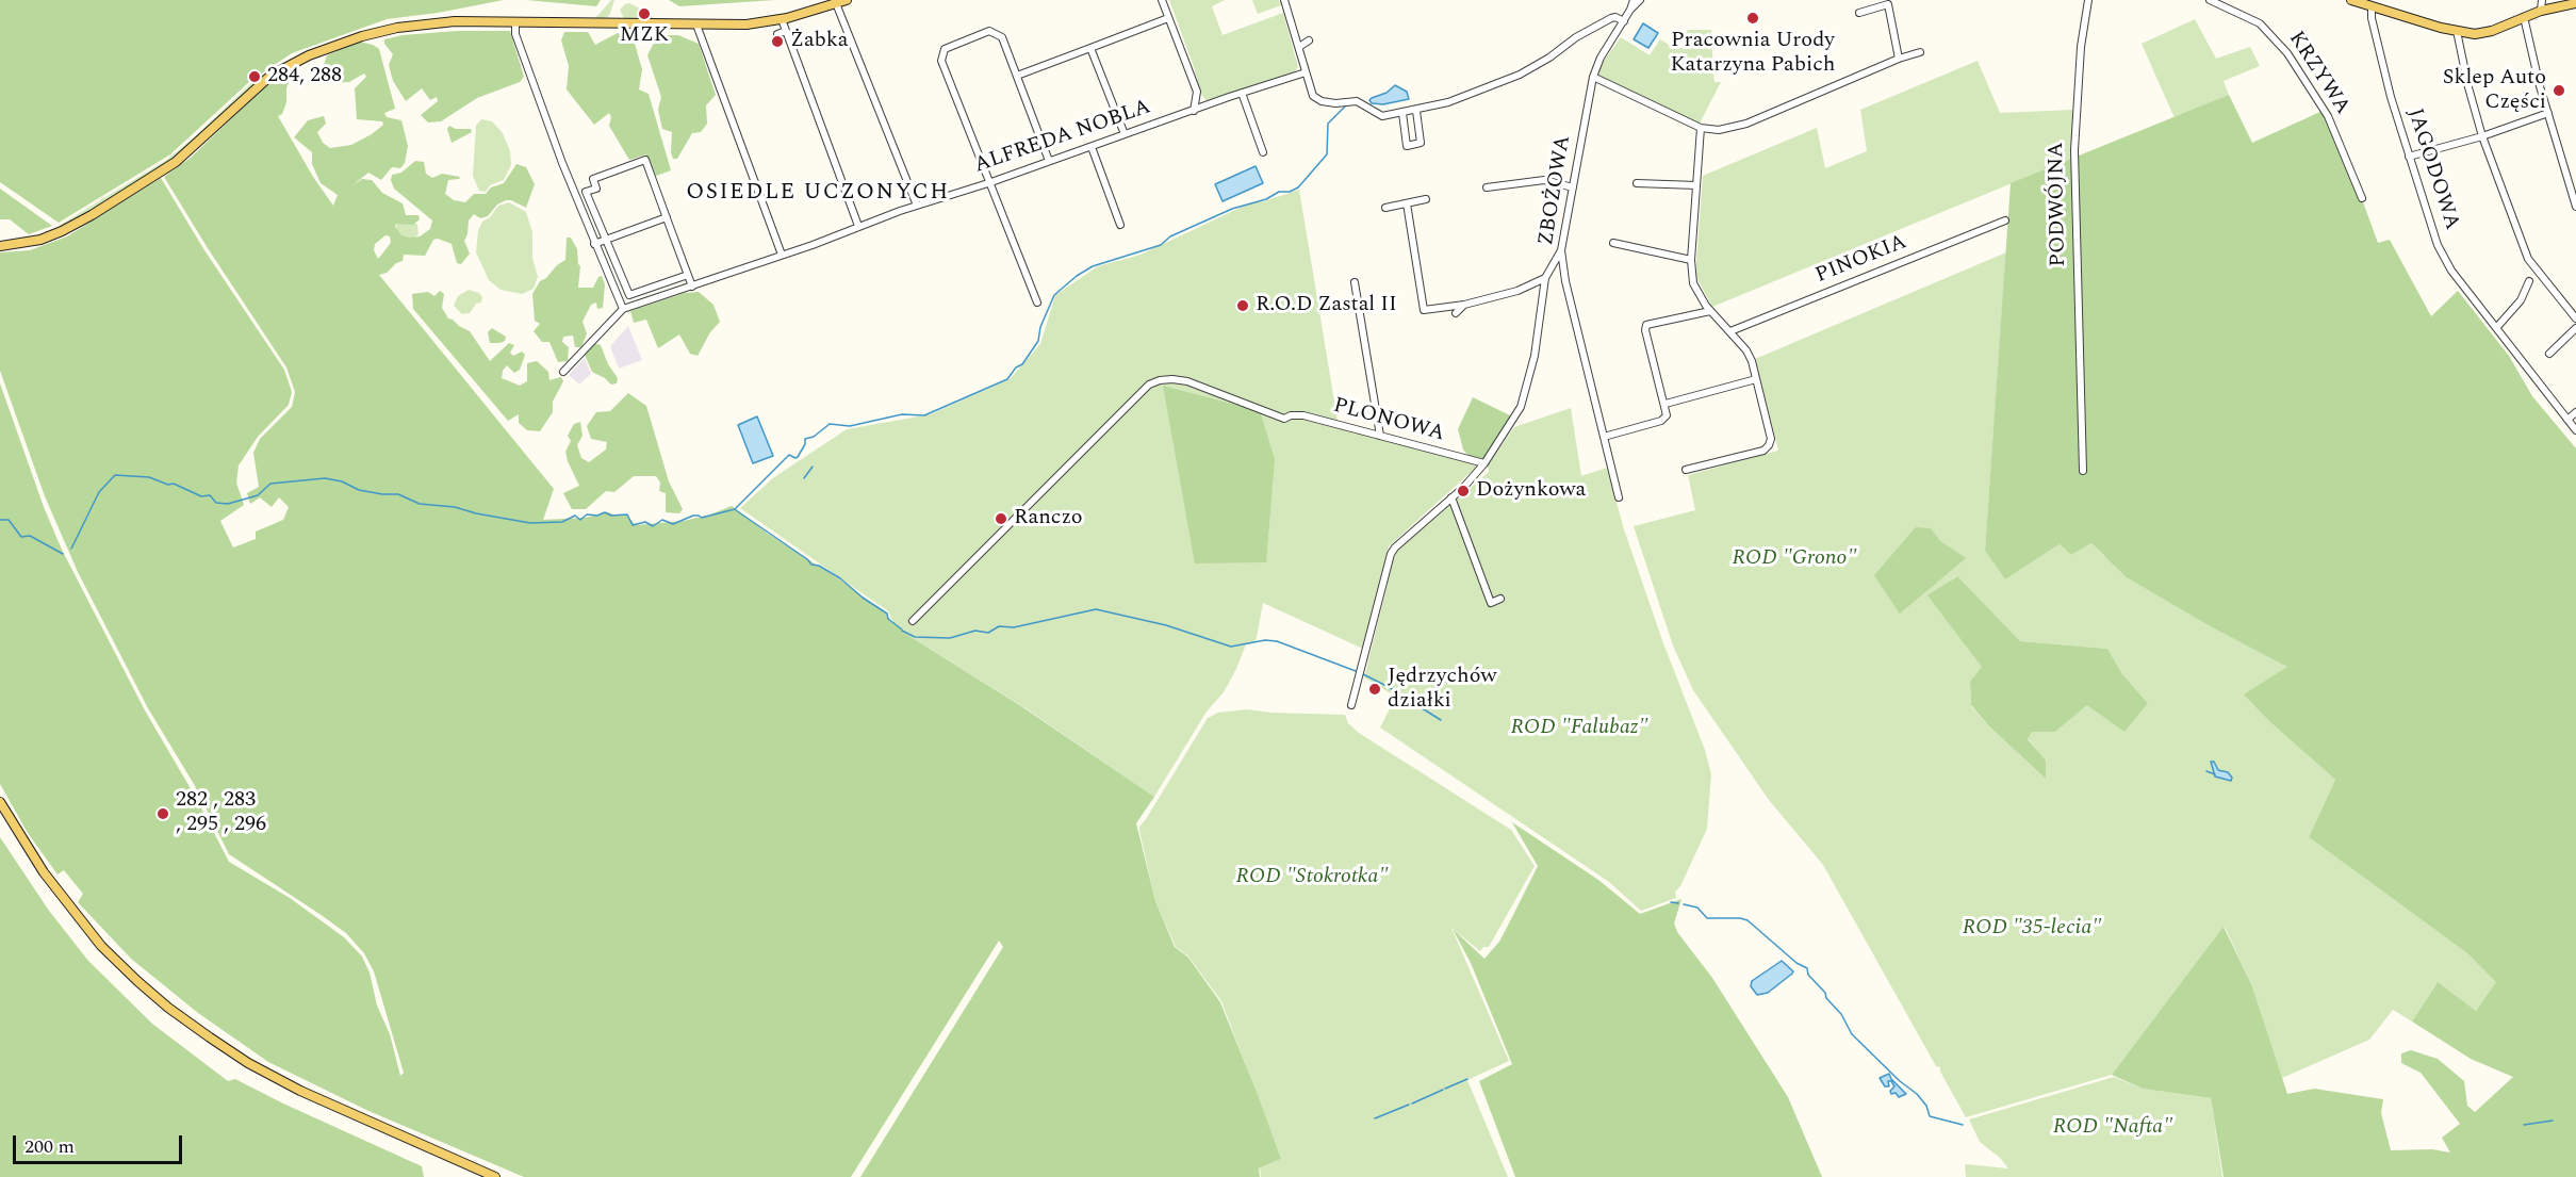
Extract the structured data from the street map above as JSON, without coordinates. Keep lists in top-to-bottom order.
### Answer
{
  "streets": {
    "street": [
      "KRZYWA",
      "ALFREDA NOBLA",
      "JAGODOWA",
      "ZBOŻOWA",
      "PODWÓJNA",
      "PINOKIA",
      "PLONOWA"
    ]
  },
  "districts": ["OSIEDLE UCZONYCH"],
  "parks": [
    "ROD \"Grono\"",
    "ROD \"Falubaz\"",
    "ROD \"Stokrotka\"",
    "ROD \"35-lecia\"",
    "ROD \"Nafta\""
  ],
  "places": [
    "MZK",
    "Pracownia Urody Katarzyna Pabich",
    "Żabka",
    "284, 288",
    "Sklep Auto Części",
    "R.O.D Zastal II",
    "Dożynkowa",
    "Ranczo",
    "Jędrzychów działki",
    "282 , 283 , 295 , 296"
  ],
  "scale_bar": "200 m"
}
